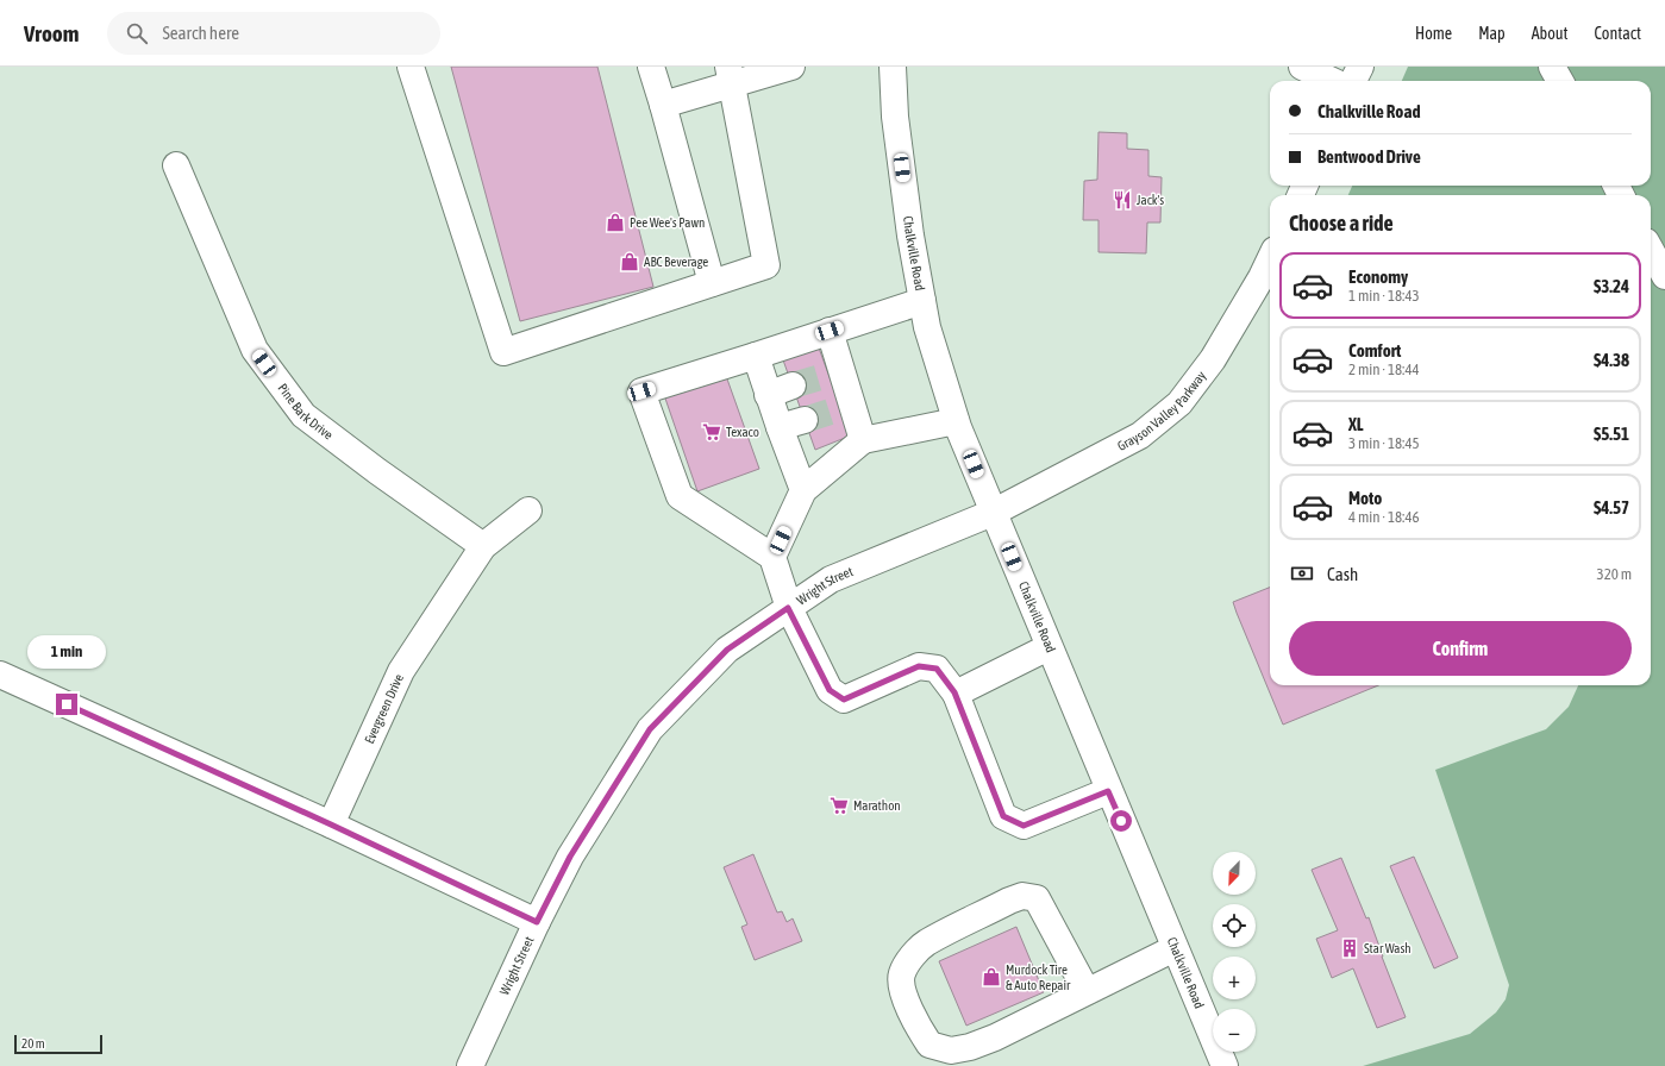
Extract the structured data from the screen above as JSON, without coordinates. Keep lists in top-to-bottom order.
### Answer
{
  "streets": {
    "street": [
      "Chalkville Road",
      "Grayson Valley Parkway",
      "Pine Bark Drive",
      "Wright Street",
      "Evergreen Drive"
    ]
  },
  "crossings": [
    ["Chalkville Road", "Grayson Valley Parkway"],
    ["Chalkville Road", "Wright Street"],
    ["Grayson Valley Parkway", "Wright Street"],
    ["Pine Bark Drive", "Evergreen Drive"]
  ],
  "places": {
    "restaurant": ["Jack's"],
    "shop": ["Pee Wee's Pawn", "ABC Beverage", "Murdock Tire & Auto Repair"],
    "supermarket": ["Texaco", "Marathon"],
    "building": ["Star Wash"]
  },
  "scale_bar": "20 m",
  "north": "bottom left",
  "page": {
    "header": "Vroom",
    "search": "Search here",
    "nav": [
      "Home",
      "Map",
      "About",
      "Contact"
    ],
    "banner": ["Chalkville Road", "Bentwood Drive"],
    "heading": "Choose a ride",
    "list": [
      {
        "name": "Economy",
        "note": "1 min · 18:43",
        "value": "$3.24"
      },
      {
        "name": "Comfort",
        "note": "2 min · 18:44",
        "value": "$4.38"
      },
      {
        "name": "XL",
        "note": "3 min · 18:45",
        "value": "$5.51"
      },
      {
        "name": "Moto",
        "note": "4 min · 18:46",
        "value": "$4.57"
      }
    ],
    "pay": ["Cash", "320 m"],
    "buttons": "Confirm",
    "bubble": "1 min",
    "map_buttons": ["+", "−"],
    "scale": "20 m"
  }
}
